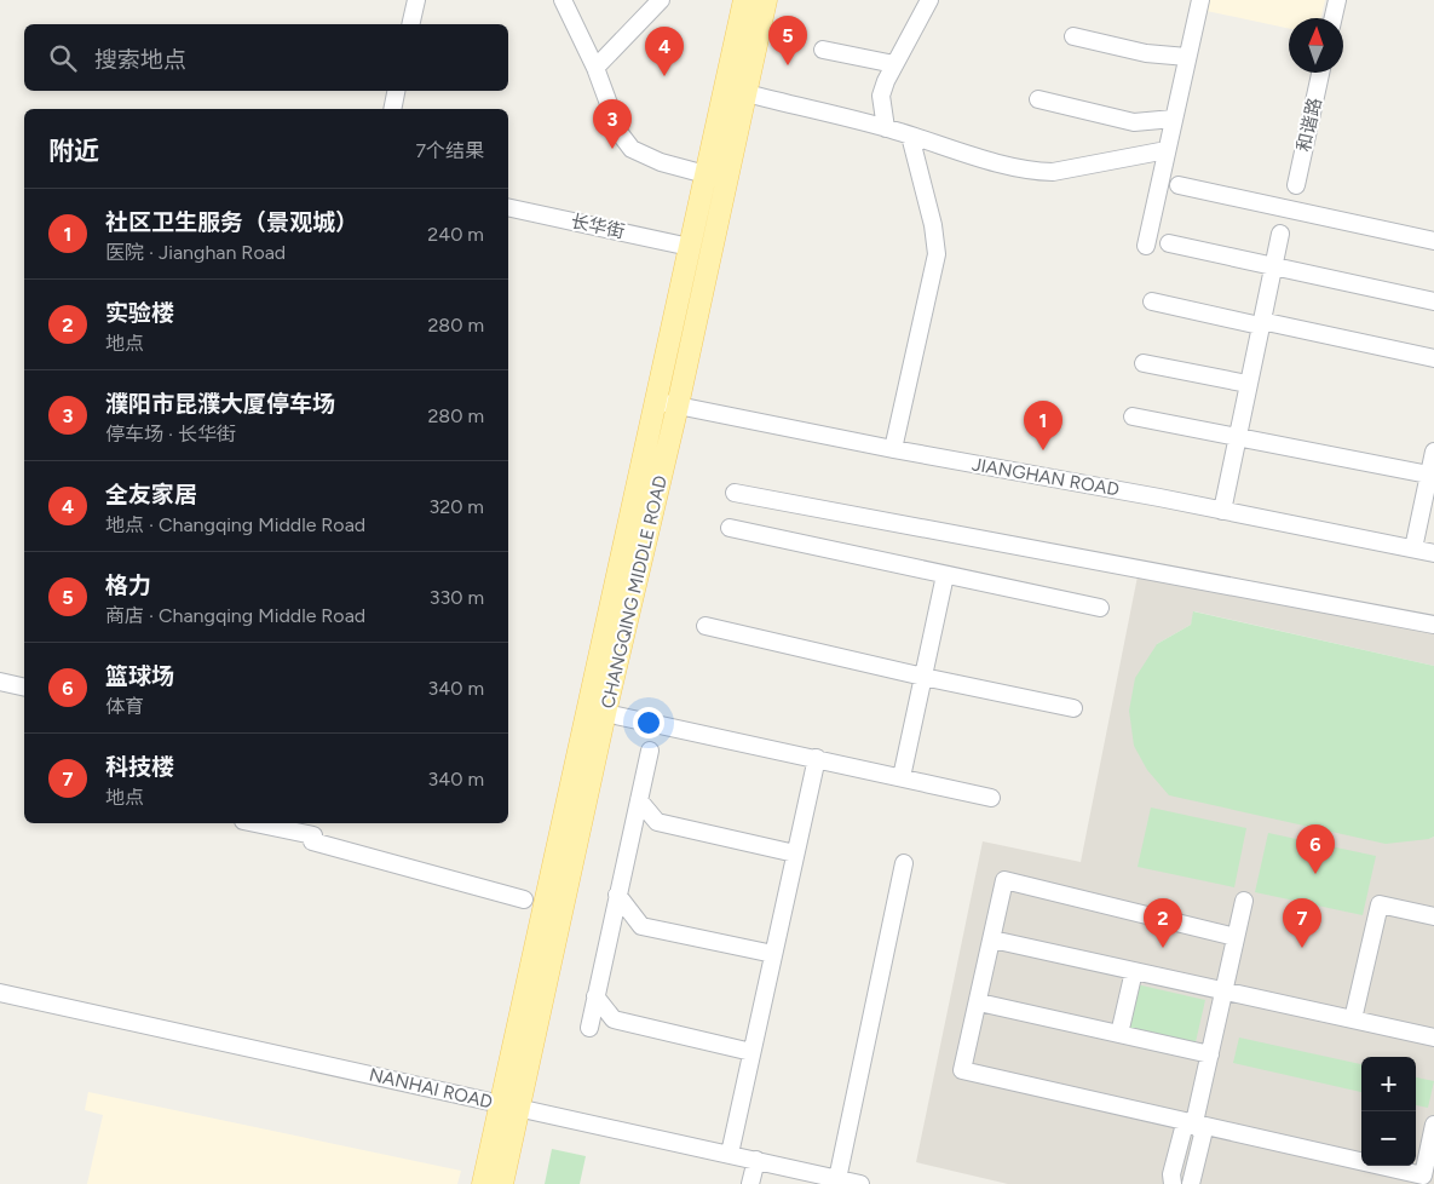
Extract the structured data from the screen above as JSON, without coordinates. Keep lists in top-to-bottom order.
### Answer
{
  "streets": {
    "main road": ["CHANGQING MIDDLE ROAD"],
    "street": [
      "和谐路",
      "长华街",
      "JIANGHAN ROAD",
      "NANHAI ROAD"
    ]
  },
  "crossings": [
    ["长华街", "CHANGQING MIDDLE ROAD"],
    ["JIANGHAN ROAD", "CHANGQING MIDDLE ROAD"],
    ["CHANGQING MIDDLE ROAD", "NANHAI ROAD"]
  ],
  "north": "top",
  "page": {
    "pins": [
      "5",
      "4",
      "3",
      "1",
      "6",
      "2",
      "7"
    ],
    "search": "搜索地点",
    "heading": ["附近", "7个结果"],
    "list": [
      {
        "mark": "1",
        "name": "社区卫生服务（景观城）",
        "note": "医院 · Jianghan Road",
        "value": "240 m"
      },
      {
        "mark": "2",
        "name": "实验楼",
        "note": "地点",
        "value": "280 m"
      },
      {
        "mark": "3",
        "name": "濮阳市昆濮大厦停车场",
        "note": "停车场 · 长华街",
        "value": "280 m"
      },
      {
        "mark": "4",
        "name": "全友家居",
        "note": "地点 · Changqing Middle Road",
        "value": "320 m"
      },
      {
        "mark": "5",
        "name": "格力",
        "note": "商店 · Changqing Middle Road",
        "value": "330 m"
      },
      {
        "mark": "6",
        "name": "篮球场",
        "note": "体育",
        "value": "340 m"
      },
      {
        "mark": "7",
        "name": "科技楼",
        "note": "地点",
        "value": "340 m"
      }
    ],
    "map_buttons": ["+", "−"]
  }
}
